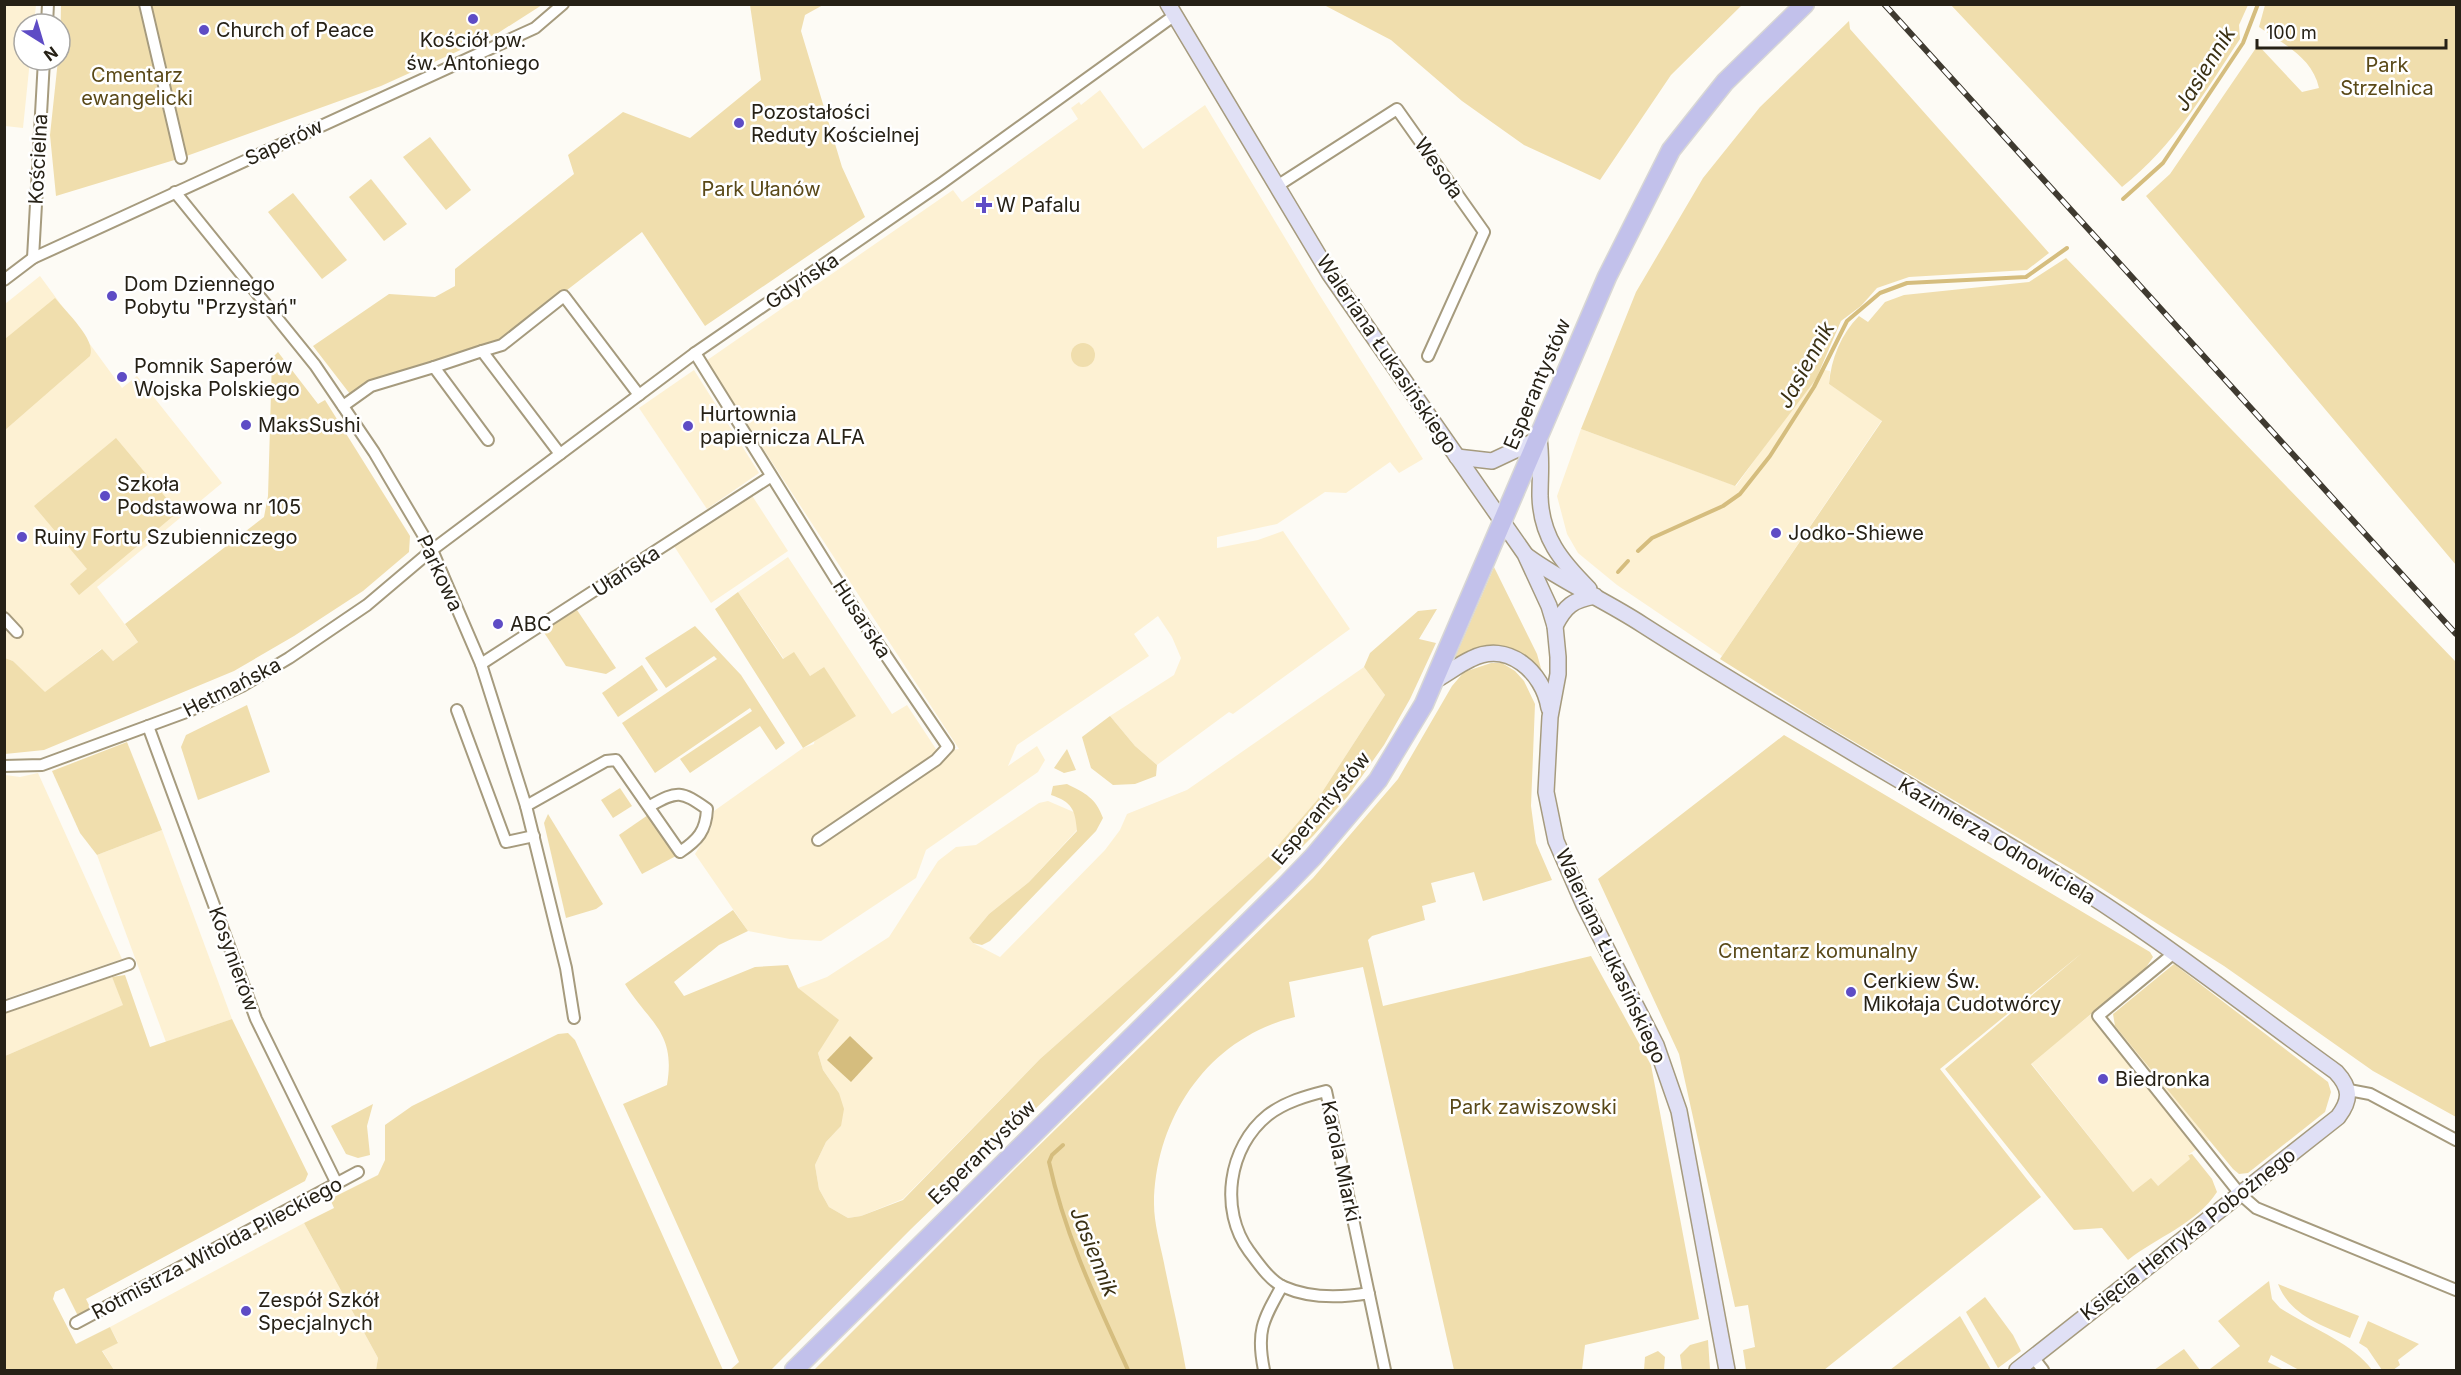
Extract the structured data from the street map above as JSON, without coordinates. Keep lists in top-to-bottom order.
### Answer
{
  "streets": {
    "main road": ["Esperantystów"],
    "street": [
      "Saperów",
      "Kościelna",
      "Wesoła",
      "Gdyńska",
      "Waleriana Łukasińskiego",
      "Ułańska",
      "Parkowa",
      "Husarska",
      "Hetmańska",
      "Kazimierza Odnowiciela",
      "Kosynierów",
      "Karola Miarki",
      "Księcia Henryka Pobożnego",
      "Rotmistrza Witolda Pileckiego"
    ]
  },
  "crossings": [
    ["Saperów", "Kościelna"],
    ["Saperów", "Parkowa"],
    ["Wesoła", "Waleriana Łukasińskiego"],
    ["Gdyńska", "Waleriana Łukasińskiego"],
    ["Gdyńska", "Parkowa"],
    ["Gdyńska", "Husarska"],
    ["Gdyńska", "Hetmańska"],
    ["Waleriana Łukasińskiego", "Esperantystów"],
    ["Waleriana Łukasińskiego", "Kazimierza Odnowiciela"],
    ["Ułańska", "Parkowa"],
    ["Ułańska", "Husarska"],
    ["Parkowa", "Hetmańska"],
    ["Hetmańska", "Kosynierów"],
    ["Kazimierza Odnowiciela", "Księcia Henryka Pobożnego"],
    ["Kosynierów", "Rotmistrza Witolda Pileckiego"]
  ],
  "water": ["Jasiennik"],
  "parks": [
    "Park Strzelnica",
    "Cmentarz ewangelicki",
    "Park Ułanów",
    "Cmentarz komunalny",
    "Park zawiszowski"
  ],
  "places": {
    "other": [
      "Kościół pw. św. Antoniego",
      "Church of Peace",
      "Pozostałości Reduty Kościelnej",
      "Dom Dziennego Pobytu \"Przystań\"",
      "Pomnik Saperów Wojska Polskiego",
      "MaksSushi",
      "Hurtownia papiernicza ALFA",
      "Szkoła Podstawowa nr 105",
      "Jodko-Shiewe",
      "Ruiny Fortu Szubienniczego",
      "ABC",
      "Cerkiew Św. Mikołaja Cudotwórcy",
      "Biedronka",
      "Zespół Szkół Specjalnych"
    ],
    "health": ["W Pafalu"]
  },
  "scale_bar": "100 m",
  "north": "bottom right"
}
